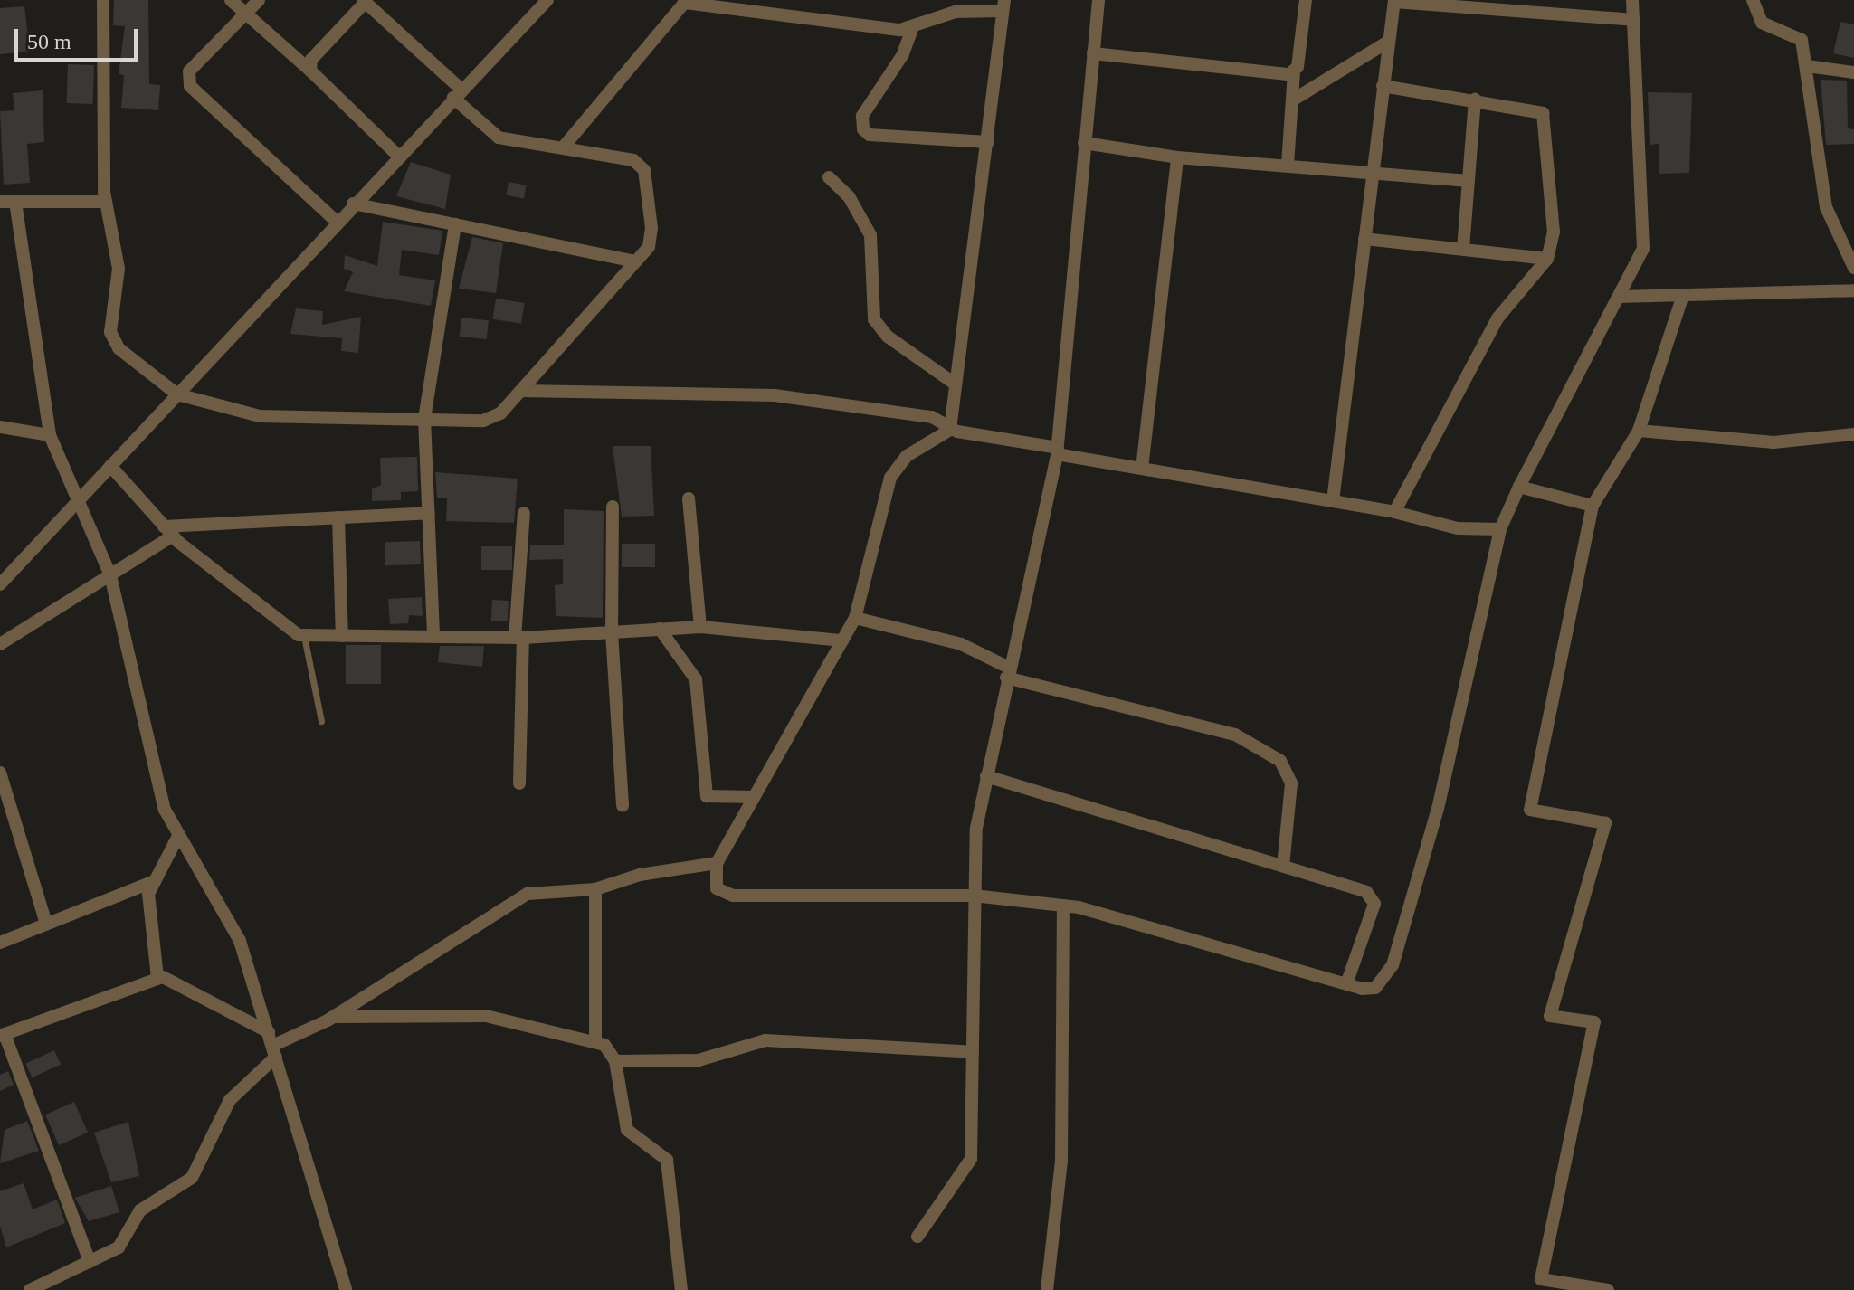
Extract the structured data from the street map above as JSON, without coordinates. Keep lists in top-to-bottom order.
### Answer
{
  "scale_bar": "50 m"
}
